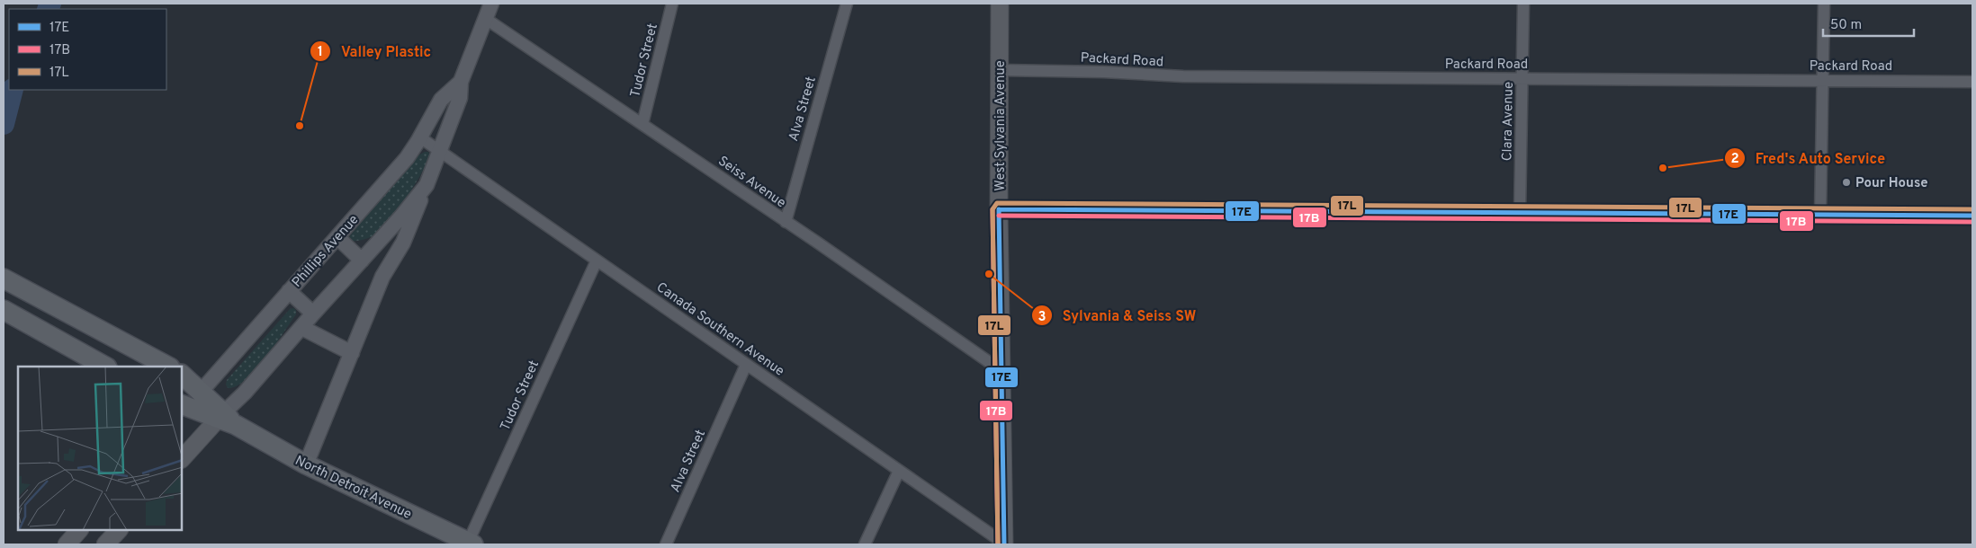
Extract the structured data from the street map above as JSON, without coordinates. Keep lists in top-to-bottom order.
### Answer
{
  "streets": {
    "main road": ["West Sylvania Avenue", "Phillips Avenue", "North Detroit Avenue"],
    "street": [
      "Packard Road",
      "Tudor Street",
      "Alva Street",
      "Clara Avenue",
      "Seiss Avenue",
      "Canada Southern Avenue"
    ]
  },
  "crossings": [
    ["Packard Road", "Clara Avenue"],
    ["Packard Road", "West Sylvania Avenue"],
    ["Tudor Street", "Seiss Avenue"],
    ["Tudor Street", "Canada Southern Avenue"],
    ["Tudor Street", "North Detroit Avenue"],
    ["Alva Street", "Seiss Avenue"],
    ["Alva Street", "Canada Southern Avenue"],
    ["West Sylvania Avenue", "Seiss Avenue"],
    ["West Sylvania Avenue", "Canada Southern Avenue"],
    ["Seiss Avenue", "Phillips Avenue"],
    ["Phillips Avenue", "Canada Southern Avenue"],
    ["Phillips Avenue", "North Detroit Avenue"]
  ],
  "places": [
    "Valley Plastic",
    "Fred's Auto Service",
    "Pour House",
    "Sylvania & Seiss SW"
  ],
  "lines": ["transit line 17L", "transit line 17E", "transit line 17B"],
  "legend": ["17E", "17B", "17L"],
  "scale_bar": "50 m"
}
